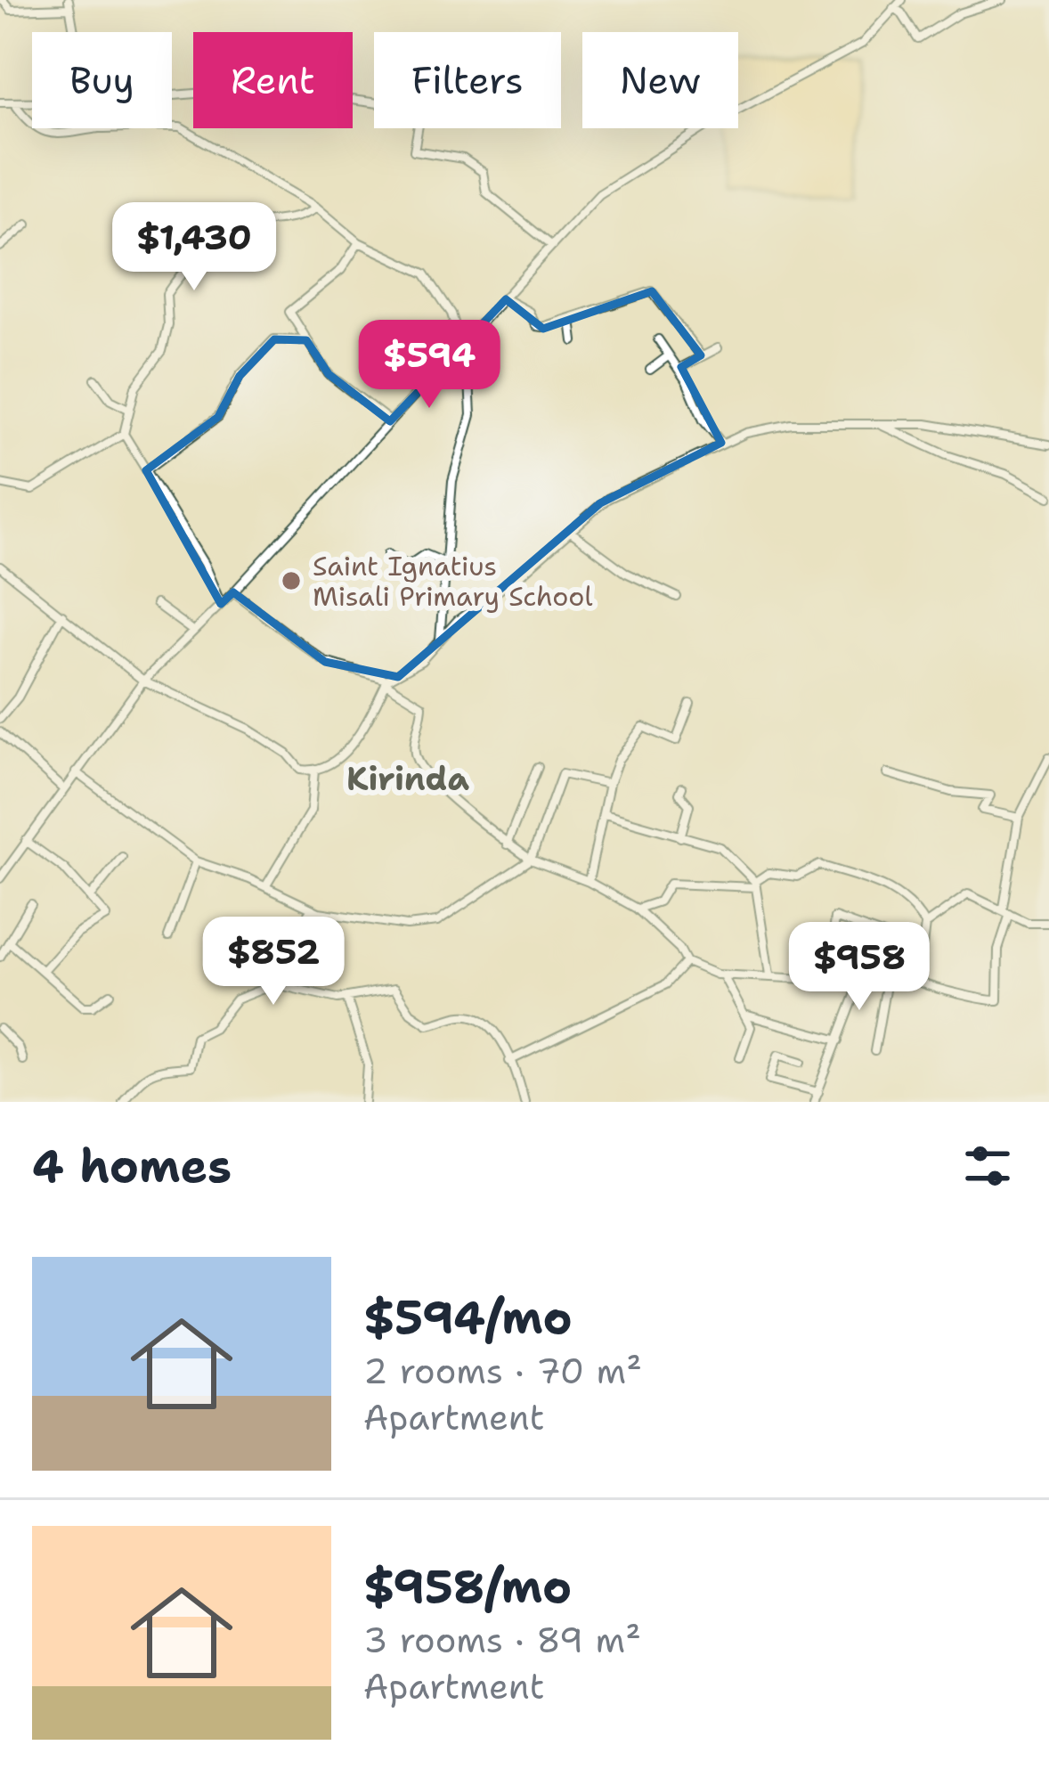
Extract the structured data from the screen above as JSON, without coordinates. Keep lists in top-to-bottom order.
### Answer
{
  "districts": ["Kirinda"],
  "places": ["Saint Ignatius Misali Primary School"],
  "page": {
    "chip": [
      "Buy",
      "Rent",
      "Filters",
      "New"
    ],
    "price": [
      "$1,430",
      "$594",
      "$852",
      "$958"
    ],
    "heading": "4 homes",
    "list": [
      {
        "name": "$594/mo",
        "note": "2 rooms · 70 m² · Apartment"
      },
      {
        "name": "$958/mo",
        "note": "3 rooms · 89 m² · Apartment"
      }
    ]
  }
}
